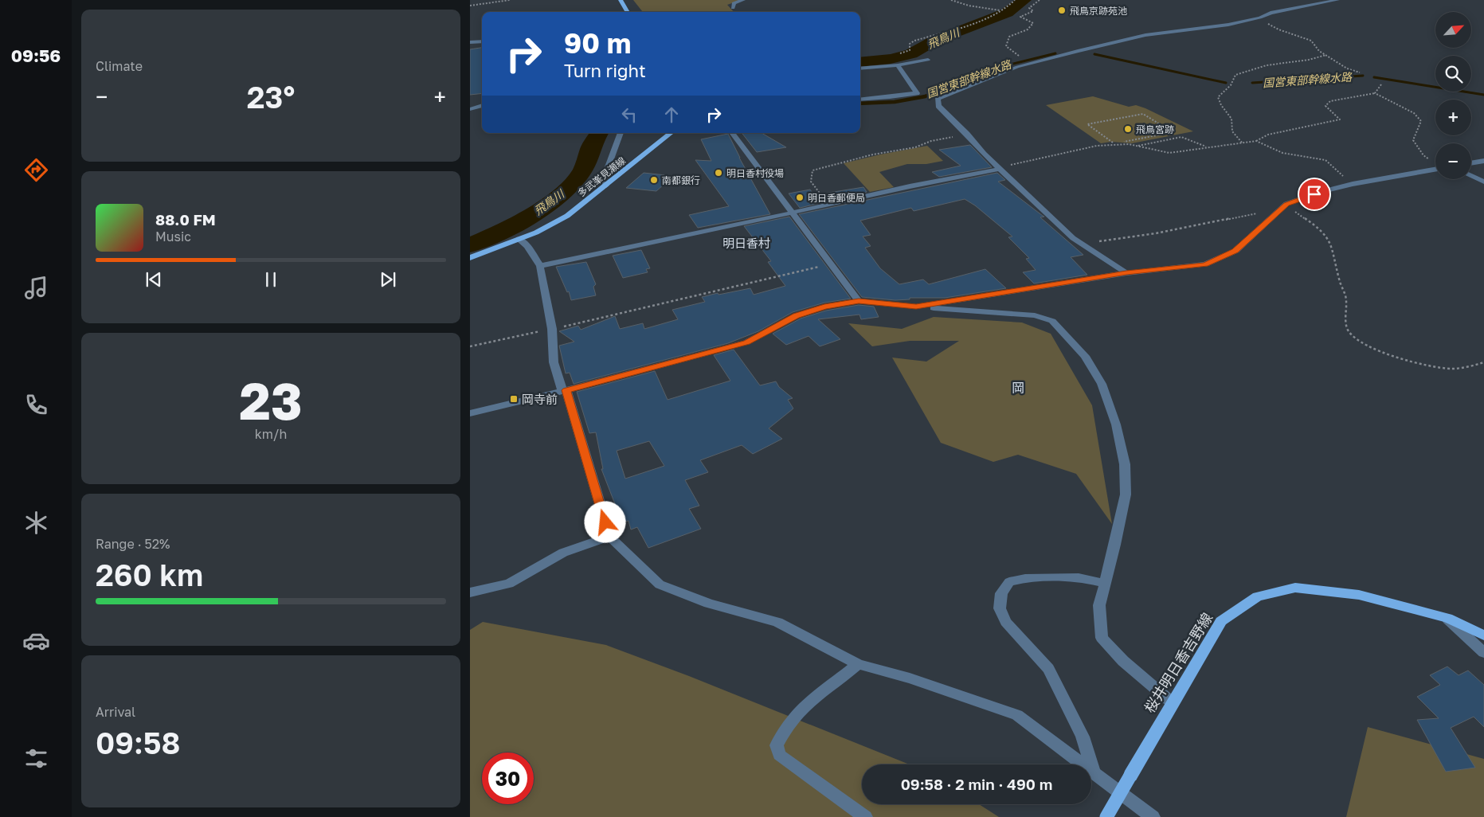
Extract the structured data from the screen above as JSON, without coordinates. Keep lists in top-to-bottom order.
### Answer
{
  "streets": {
    "main road": ["多武峯見瀬線", "桜井明日香吉野線"]
  },
  "districts": ["明日香村", "岡"],
  "water": ["飛鳥川", "国営東部幹線水路"],
  "places": {
    "other": [
      "飛鳥京跡苑池",
      "飛鳥宮跡",
      "明日香村役場",
      "南都銀行",
      "明日香郵便局"
    ],
    "transit": ["岡寺前"]
  },
  "north": "top right",
  "page": {
    "tabs": "09:56",
    "tile": [
      "Climate",
      ["23", "km/h"],
      ["Range · 52%", "260 km"],
      ["Arrival", "09:58"]
    ],
    "map_buttons": ["+", "−"],
    "turn": ["90 m", "Turn right"],
    "heat": ["−", "23°", "+"],
    "song": ["88.0 FM", "Music"],
    "limit": "30",
    "trip": "09:58 · 2 min · 490 m"
  }
}
